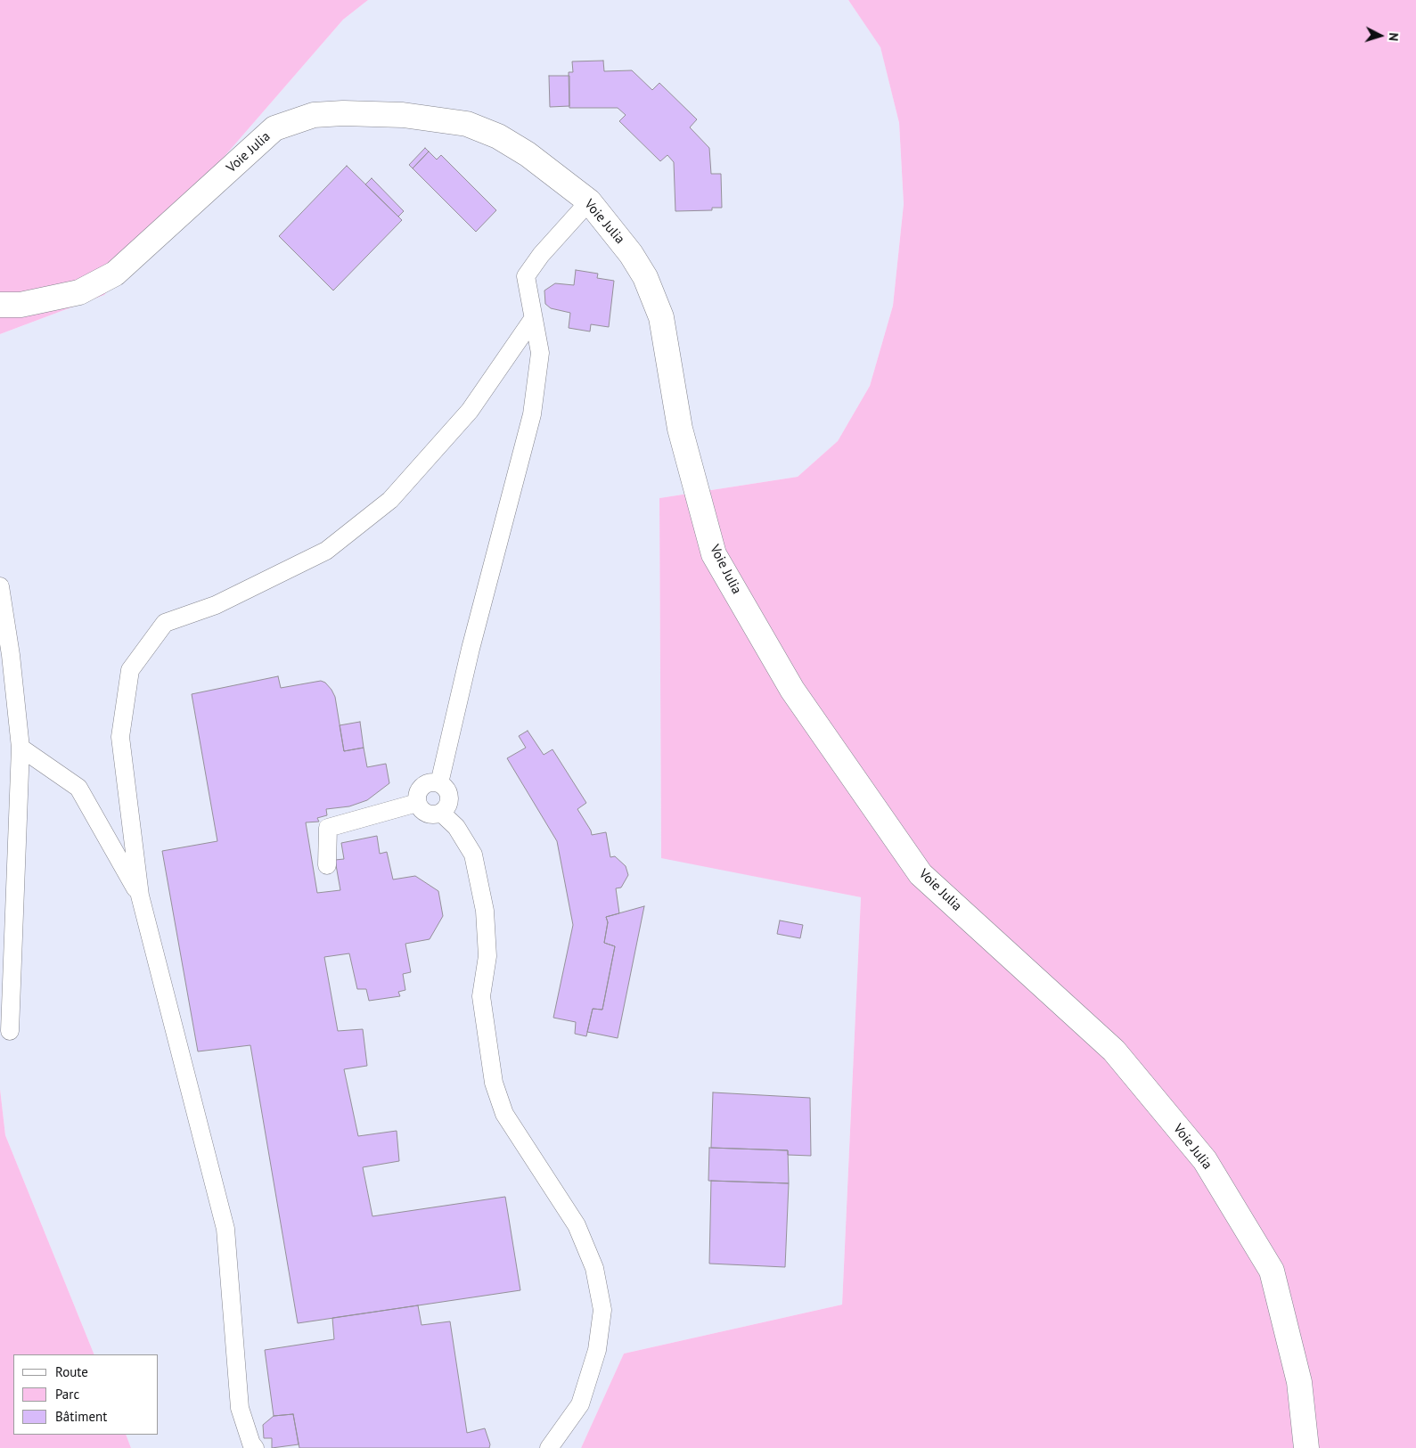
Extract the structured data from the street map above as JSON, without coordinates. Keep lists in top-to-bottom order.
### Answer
{
  "streets": {
    "street": ["Voie Julia"]
  },
  "legend": ["Route", "Parc", "Bâtiment"],
  "north": "right"
}
